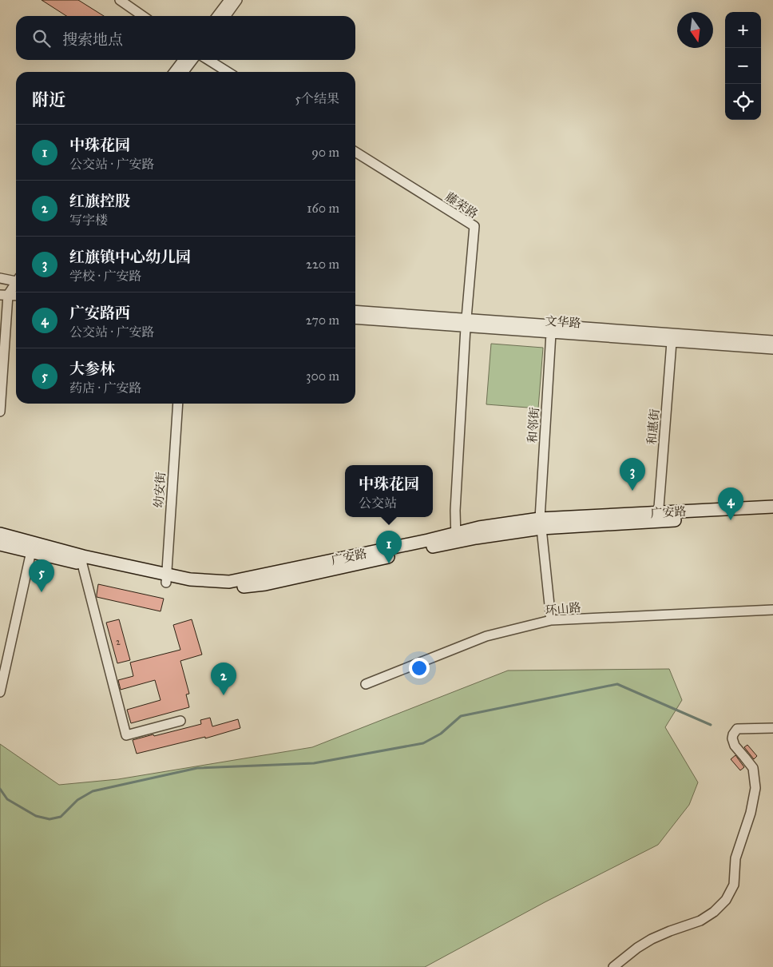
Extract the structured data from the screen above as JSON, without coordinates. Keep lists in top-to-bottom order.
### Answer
{
  "streets": {
    "street": [
      "藤荣路",
      "文华路",
      "和邻街",
      "和惠街",
      "幼安街",
      "广安路",
      "环山路"
    ]
  },
  "crossings": [
    ["藤荣路", "文华路"],
    ["文华路", "和邻街"],
    ["文华路", "和惠街"],
    ["和邻街", "广安路"],
    ["和邻街", "环山路"],
    ["和惠街", "广安路"],
    ["幼安街", "广安路"]
  ],
  "house_numbers": ["2"],
  "north": "bottom",
  "page": {
    "map_buttons": ["+", "−"],
    "search": "搜索地点",
    "heading": ["附近", "5个结果"],
    "list": [
      {
        "mark": "1",
        "name": "中珠花园",
        "note": "公交站 · 广安路",
        "value": "90 m"
      },
      {
        "mark": "2",
        "name": "红旗控股",
        "note": "写字楼",
        "value": "160 m"
      },
      {
        "mark": "3",
        "name": "红旗镇中心幼儿园",
        "note": "学校 · 广安路",
        "value": "220 m"
      },
      {
        "mark": "4",
        "name": "广安路西",
        "note": "公交站 · 广安路",
        "value": "270 m"
      },
      {
        "mark": "5",
        "name": "大参林",
        "note": "药店 · 广安路",
        "value": "300 m"
      }
    ],
    "pins": [
      "3",
      "4",
      "1",
      "5",
      "2"
    ],
    "popup": ["中珠花园", "公交站"]
  }
}
